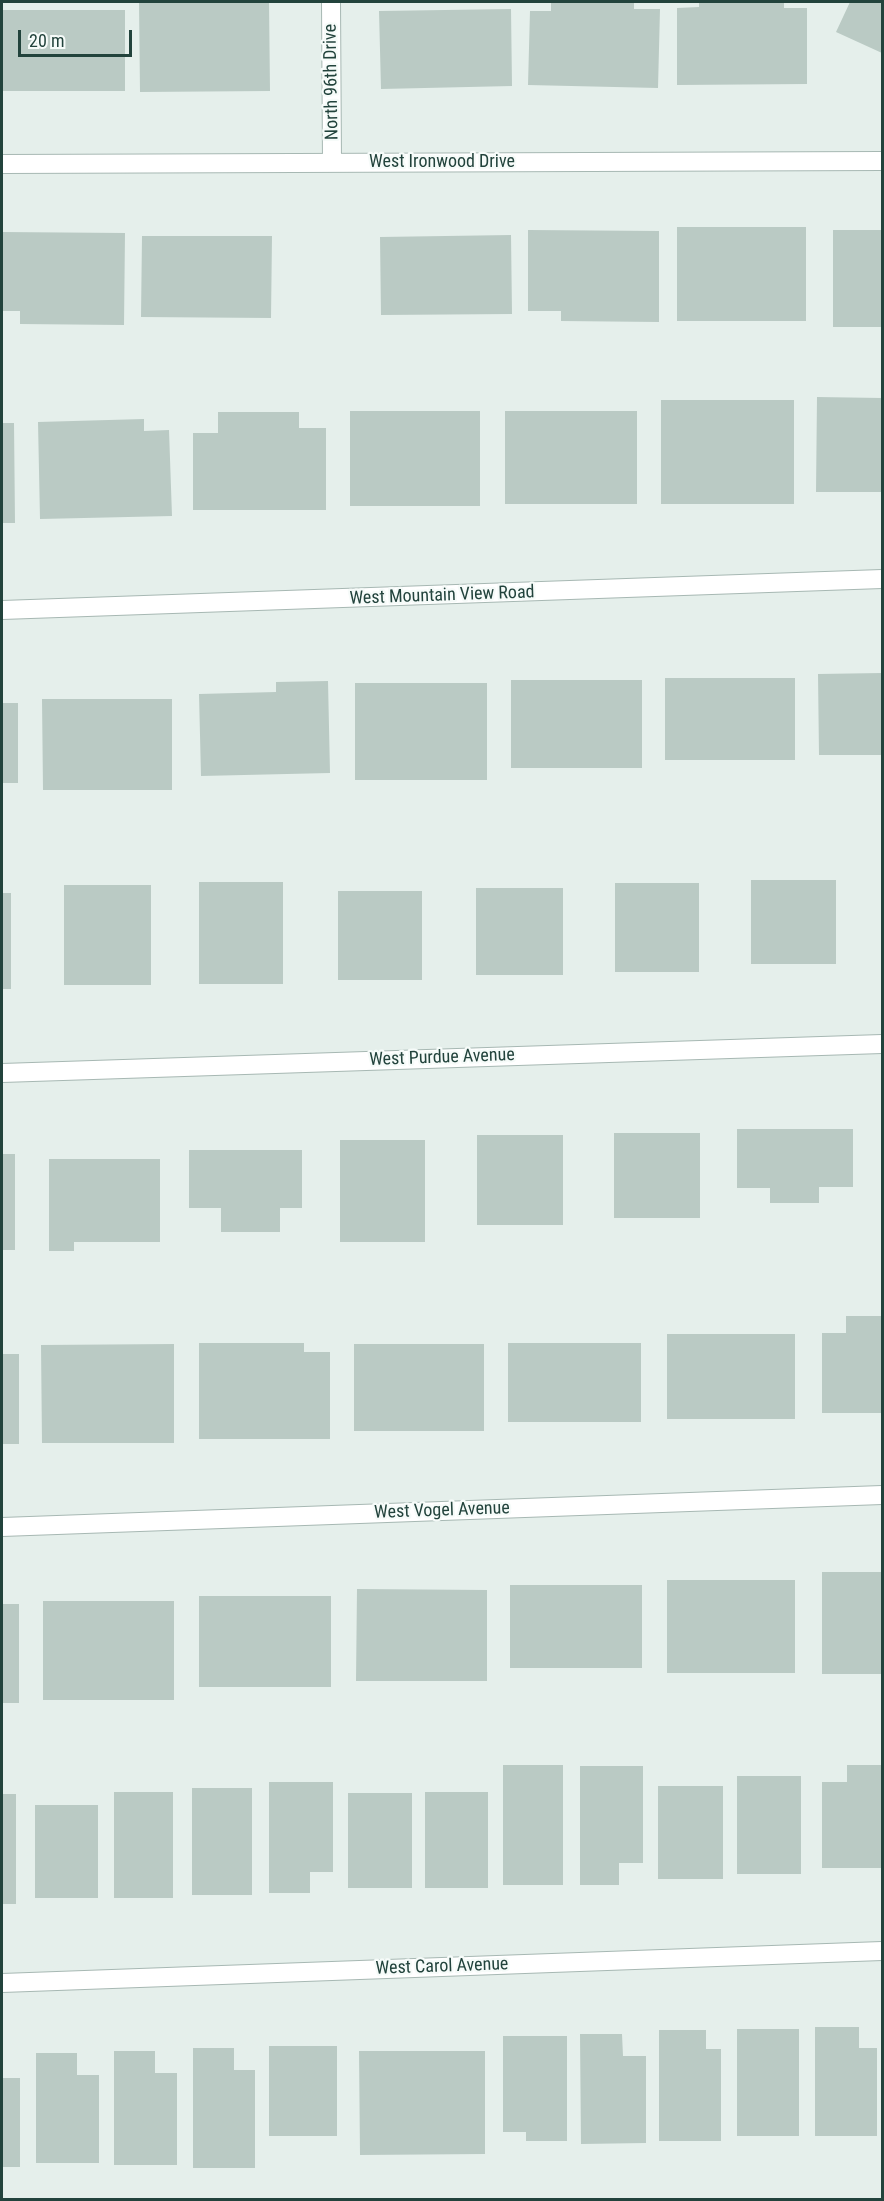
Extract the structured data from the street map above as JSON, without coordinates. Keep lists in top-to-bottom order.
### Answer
{
  "streets": {
    "street": [
      "North 96th Drive",
      "West Ironwood Drive",
      "West Mountain View Road",
      "West Purdue Avenue",
      "West Vogel Avenue",
      "West Carol Avenue"
    ]
  },
  "crossings": [
    ["North 96th Drive", "West Ironwood Drive"]
  ],
  "scale_bar": "20 m"
}
